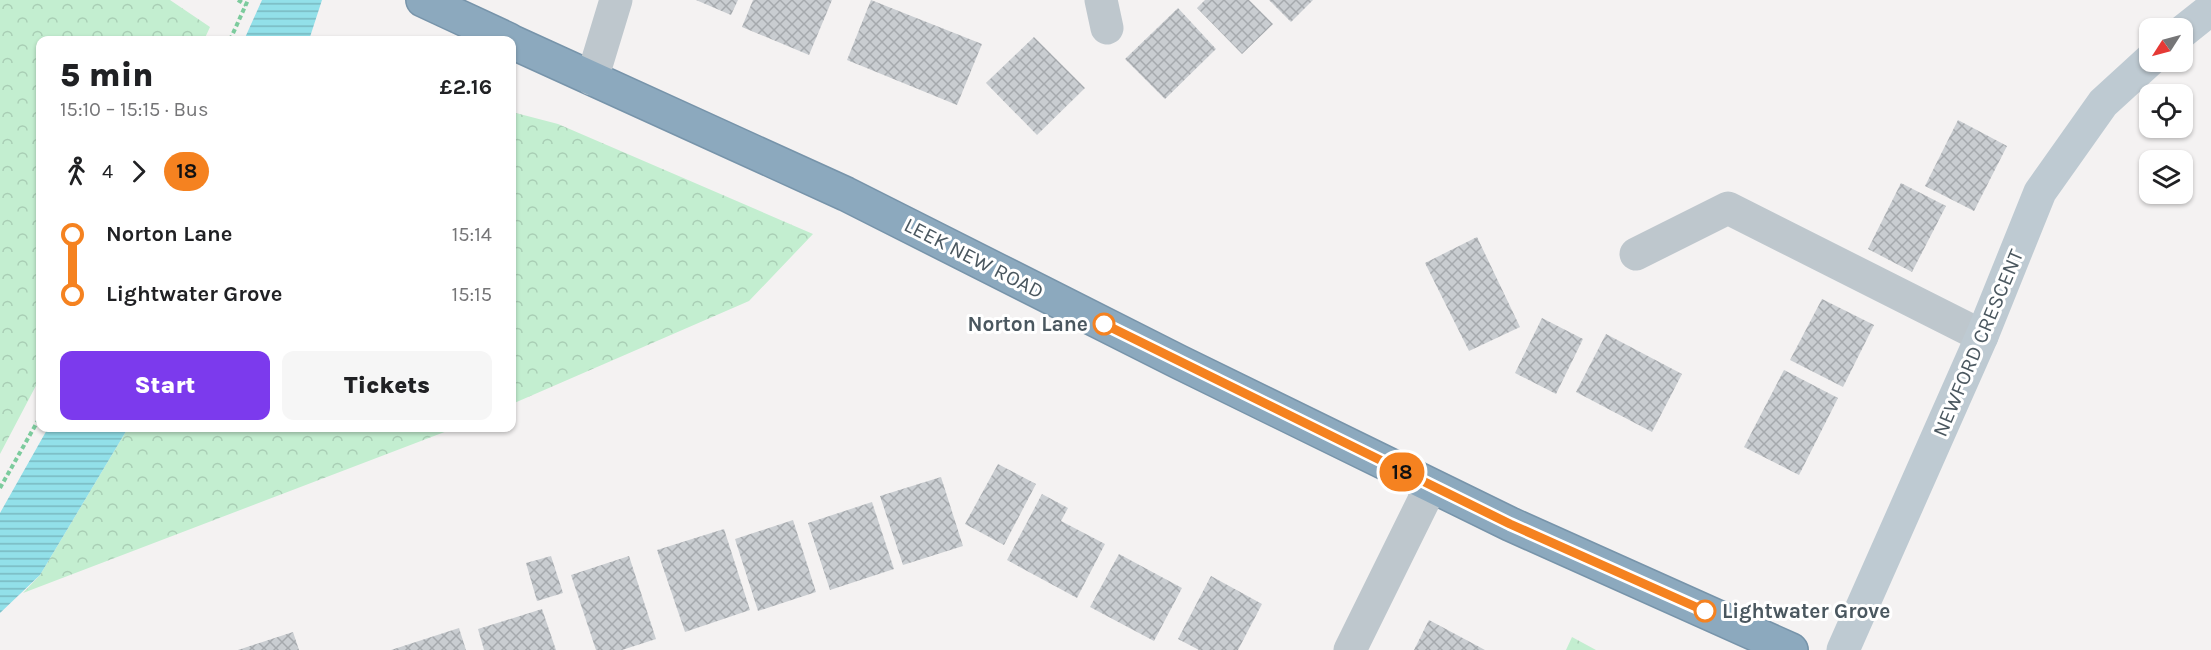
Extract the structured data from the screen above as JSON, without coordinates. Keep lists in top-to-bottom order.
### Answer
{
  "streets": {
    "highway": ["LEEK NEW ROAD"],
    "street": ["NEWFORD CRESCENT"]
  },
  "places": ["Norton Lane", "Lightwater Grove"],
  "lines": ["bus line 18"],
  "north": "bottom left",
  "page": {
    "on_map": "18",
    "heading": ["5 min", "15:10 – 15:15 · Bus", "£2.16"],
    "legs": ["4", "18"],
    "list": [
      {
        "name": "Norton Lane",
        "value": "15:14"
      },
      {
        "name": "Lightwater Grove",
        "value": "15:15"
      }
    ],
    "buttons": ["Start", "Tickets"]
  }
}
